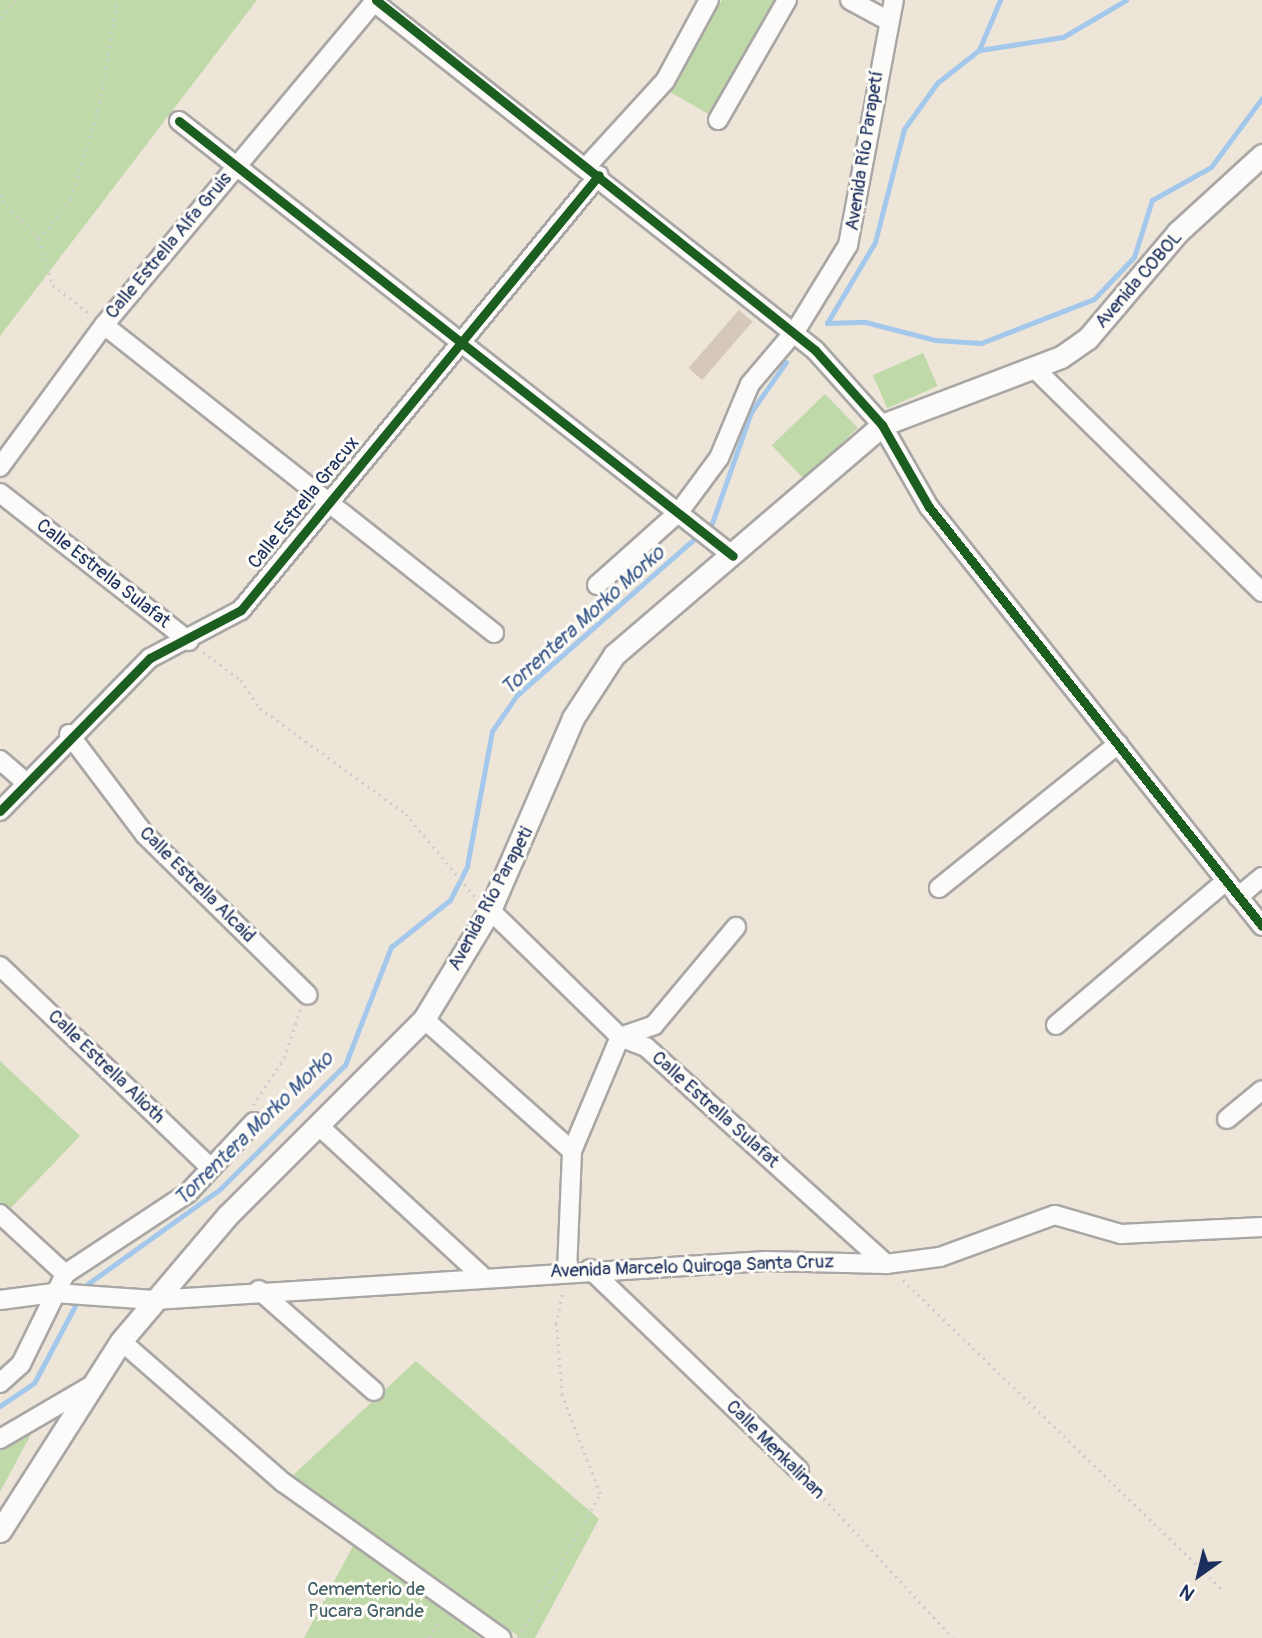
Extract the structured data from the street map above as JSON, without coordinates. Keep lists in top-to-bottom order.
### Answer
{
  "streets": {
    "main road": ["Avenida COBOL", "Avenida Río Parapeti"],
    "street": [
      "Avenida Río Parapetí",
      "Calle Estrella Alfa Gruis",
      "Calle Estrella Gracux",
      "Calle Estrella Sulafat",
      "Calle Estrella Alcaid",
      "Calle Estrella Alioth",
      "Avenida Marcelo Quiroga Santa Cruz",
      "Calle Menkalinan"
    ]
  },
  "crossings": [
    ["Avenida COBOL", "Avenida Río Parapeti"],
    ["Calle Estrella Gracux", "Calle Estrella Sulafat"],
    ["Calle Estrella Gracux", "Calle Estrella Alcaid"],
    ["Calle Estrella Sulafat", "Avenida Río Parapeti"],
    ["Calle Estrella Sulafat", "Avenida Marcelo Quiroga Santa Cruz"],
    ["Avenida Río Parapeti", "Avenida Marcelo Quiroga Santa Cruz"],
    ["Avenida Marcelo Quiroga Santa Cruz", "Calle Menkalinan"]
  ],
  "water": ["Torrentera Morko Morko"],
  "parks": ["Cementerio de Pucara Grande"],
  "north": "bottom left"
}
